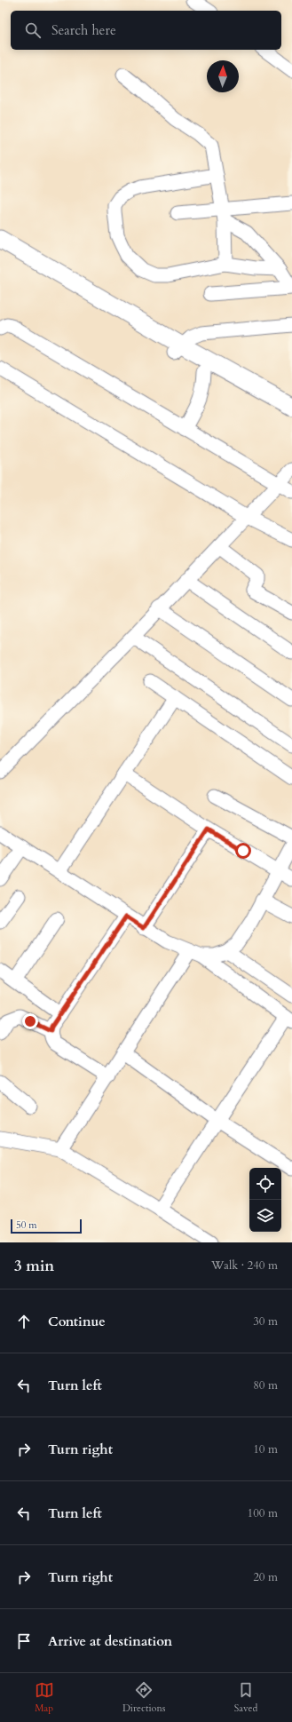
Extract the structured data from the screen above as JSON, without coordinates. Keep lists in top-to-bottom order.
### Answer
{
  "scale_bar": "50 m",
  "north": "top",
  "page": {
    "search": "Search here",
    "scale": "50 m",
    "heading": ["3 min", "Walk · 240 m"],
    "list": [
      ["Continue", "30 m"],
      ["Turn left", "80 m"],
      ["Turn right", "10 m"],
      ["Turn left", "100 m"],
      ["Turn right", "20 m"],
      "Arrive at destination"
    ],
    "nav": ["Map", "Directions", "Saved"]
  }
}
